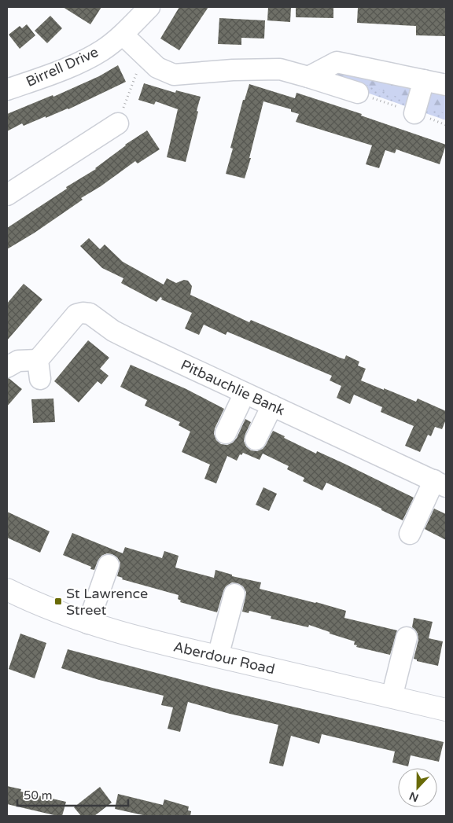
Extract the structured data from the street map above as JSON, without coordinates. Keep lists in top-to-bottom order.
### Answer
{
  "streets": {
    "main road": ["Aberdour Road"],
    "street": ["Birrell Drive", "Pitbauchlie Bank"]
  },
  "places": {
    "transit": ["St Lawrence Street"]
  },
  "scale_bar": "50 m",
  "north": "bottom"
}
